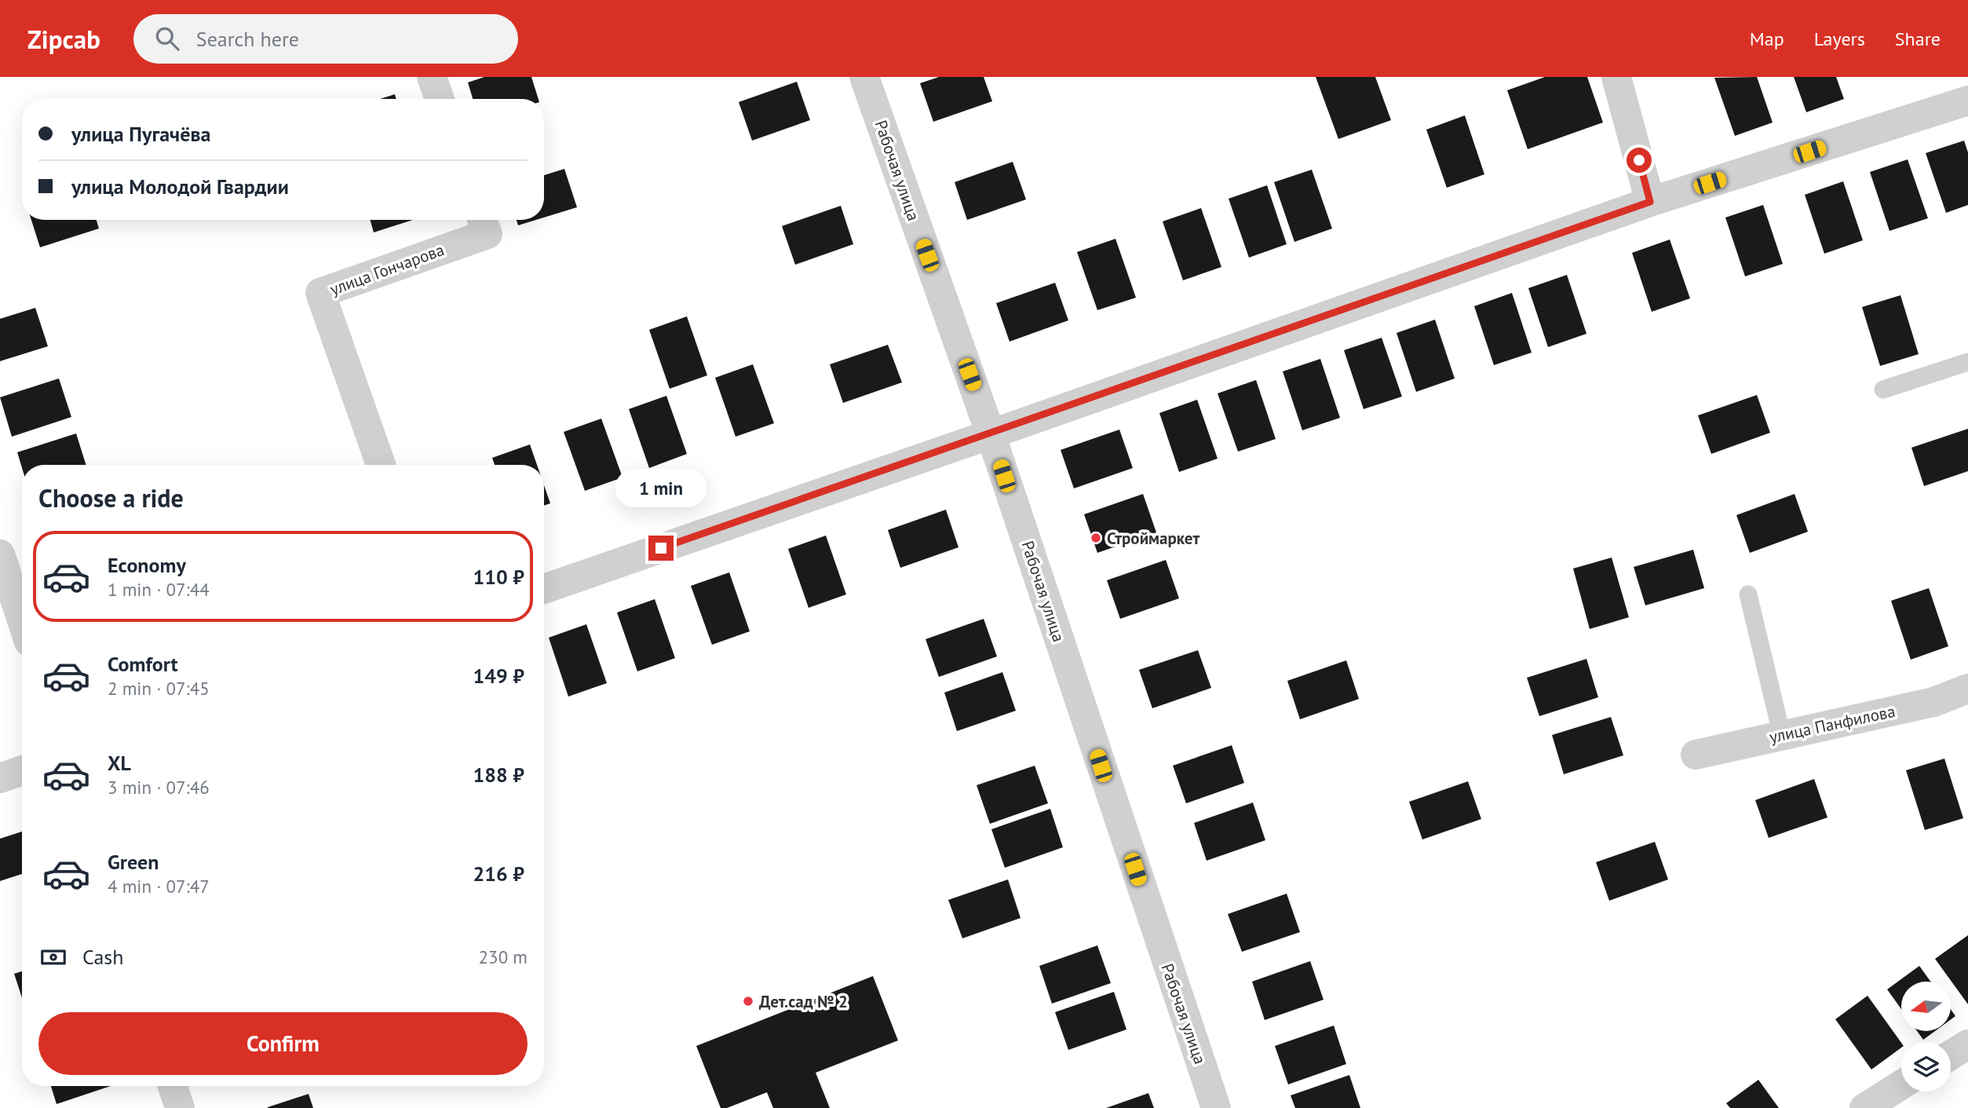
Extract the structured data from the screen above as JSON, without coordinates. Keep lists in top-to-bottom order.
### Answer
{
  "streets": {
    "street": ["Рабочая улица", "улица Гончарова", "улица Панфилова"]
  },
  "places": ["Строймаркет", "Дет.сад № 2"],
  "north": "left",
  "page": {
    "header": "Zipcab",
    "search": "Search here",
    "nav": ["Map", "Layers", "Share"],
    "banner": ["улица Пугачёва", "улица Молодой Гвардии"],
    "heading": "Choose a ride",
    "bubble": "1 min",
    "list": [
      {
        "name": "Economy",
        "note": "1 min · 07:44",
        "value": "110 ₽"
      },
      {
        "name": "Comfort",
        "note": "2 min · 07:45",
        "value": "149 ₽"
      },
      {
        "name": "XL",
        "note": "3 min · 07:46",
        "value": "188 ₽"
      },
      {
        "name": "Green",
        "note": "4 min · 07:47",
        "value": "216 ₽"
      }
    ],
    "pay": ["Cash", "230 m"],
    "buttons": "Confirm"
  }
}
